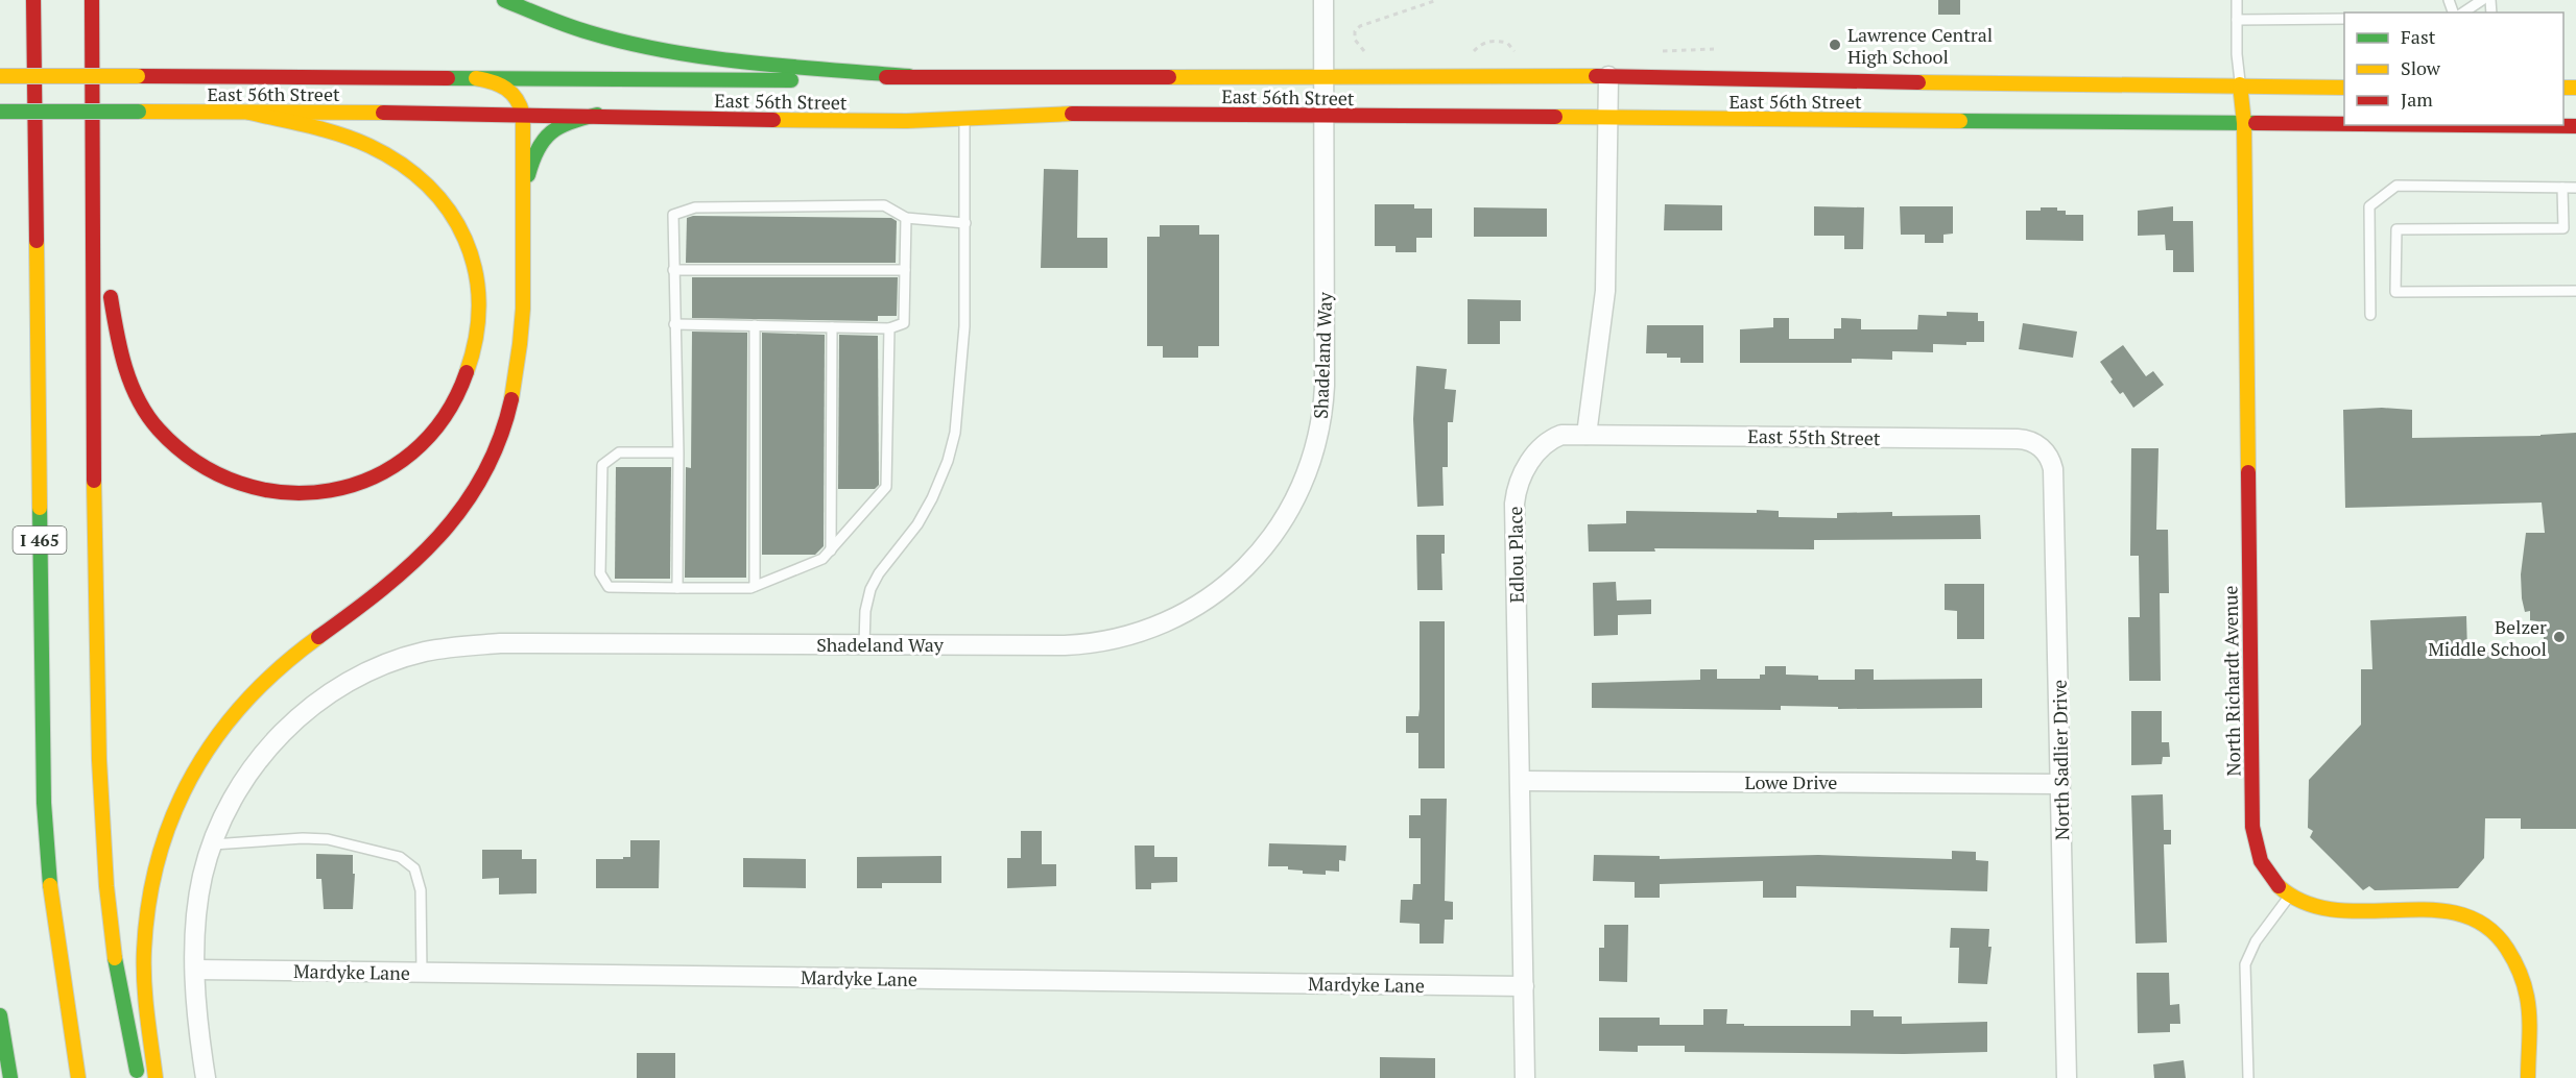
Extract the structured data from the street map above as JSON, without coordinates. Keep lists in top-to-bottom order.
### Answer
{
  "streets": {
    "main road": ["East 56th Street", "I 465", "North Richardt Avenue"],
    "street": [
      "Shadeland Way",
      "East 55th Street",
      "Edlou Place",
      "North Sadlier Drive",
      "Lowe Drive",
      "Mardyke Lane"
    ]
  },
  "crossings": [
    ["East 56th Street", "Shadeland Way"],
    ["East 56th Street", "North Richardt Avenue"],
    ["Shadeland Way", "Mardyke Lane"],
    ["East 55th Street", "Edlou Place"],
    ["East 55th Street", "North Sadlier Drive"],
    ["Edlou Place", "Lowe Drive"],
    ["Edlou Place", "Mardyke Lane"],
    ["North Sadlier Drive", "Lowe Drive"]
  ],
  "places": ["Lawrence Central High School", "Belzer Middle School"],
  "legend": ["Fast", "Slow", "Jam"]
}
